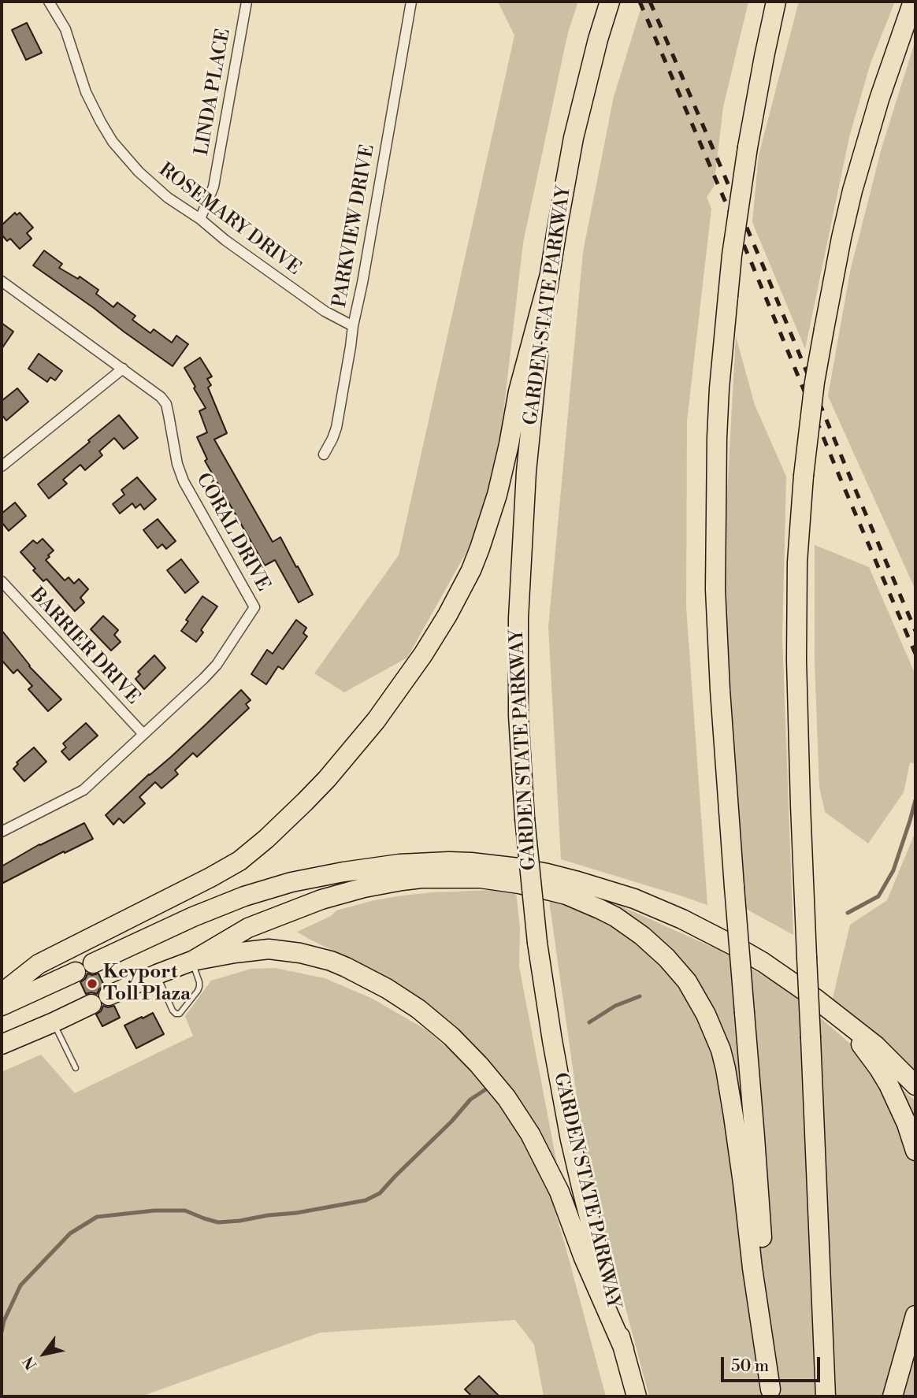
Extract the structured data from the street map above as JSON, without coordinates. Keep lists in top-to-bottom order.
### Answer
{
  "streets": {
    "highway": ["GARDEN STATE PARKWAY"],
    "street": [
      "LINDA PLACE",
      "ROSEMARY DRIVE",
      "PARKVIEW DRIVE",
      "CORAL DRIVE",
      "BARRIER DRIVE"
    ]
  },
  "crossings": [
    ["LINDA PLACE", "ROSEMARY DRIVE"],
    ["ROSEMARY DRIVE", "PARKVIEW DRIVE"],
    ["CORAL DRIVE", "BARRIER DRIVE"]
  ],
  "places": ["Keyport Toll Plaza"],
  "scale_bar": "50 m",
  "north": "bottom left"
}
